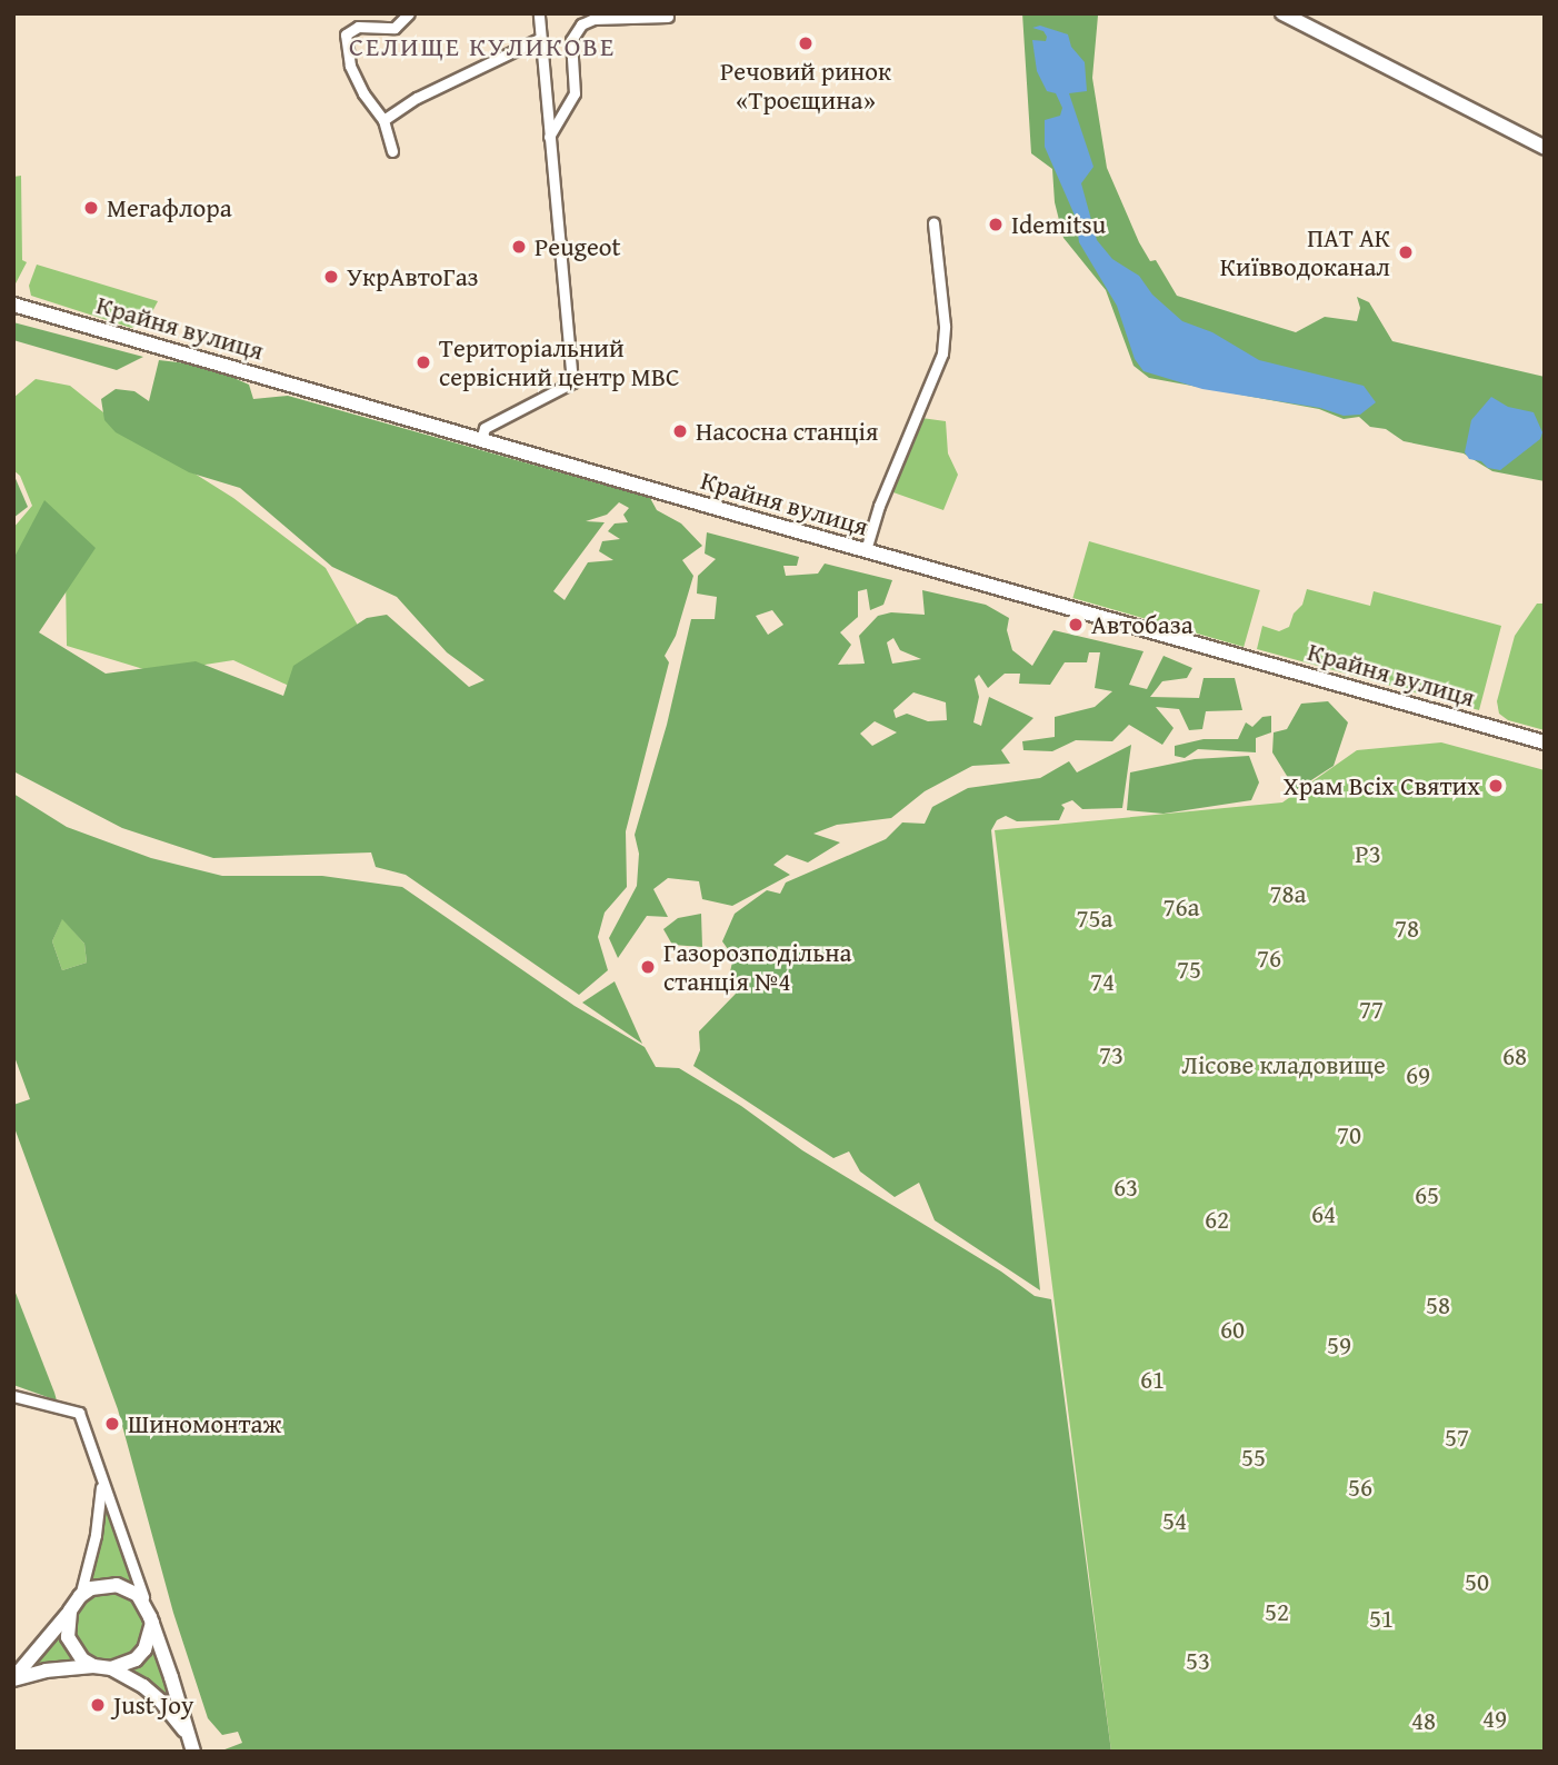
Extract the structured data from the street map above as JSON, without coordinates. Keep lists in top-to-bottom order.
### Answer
{
  "streets": {
    "street": ["Крайня вулиця"]
  },
  "districts": ["СЕЛИЩЕ КУЛИКОВЕ"],
  "parks": [
    "Р3",
    "78а",
    "76а",
    "75а",
    "78",
    "76",
    "75",
    "74",
    "77",
    "73",
    "68",
    "Лісове кладовище",
    "69",
    "70",
    "63",
    "65",
    "64",
    "62",
    "58",
    "60",
    "59",
    "61",
    "57",
    "55",
    "56",
    "54",
    "50",
    "52",
    "51",
    "53",
    "49",
    "48"
  ],
  "places": [
    "Речовий ринок «Троєщина»",
    "Мегафлора",
    "Idemitsu",
    "Peugeot",
    "ПАТ АК Київводоканал",
    "УкрАвтоГаз",
    "Територіальний сервісний центр МВС",
    "Насосна станція",
    "Автобаза",
    "Храм Всіх Святих",
    "Газорозподільна станція №4",
    "Шиномонтаж",
    "Just Joy"
  ]
}
